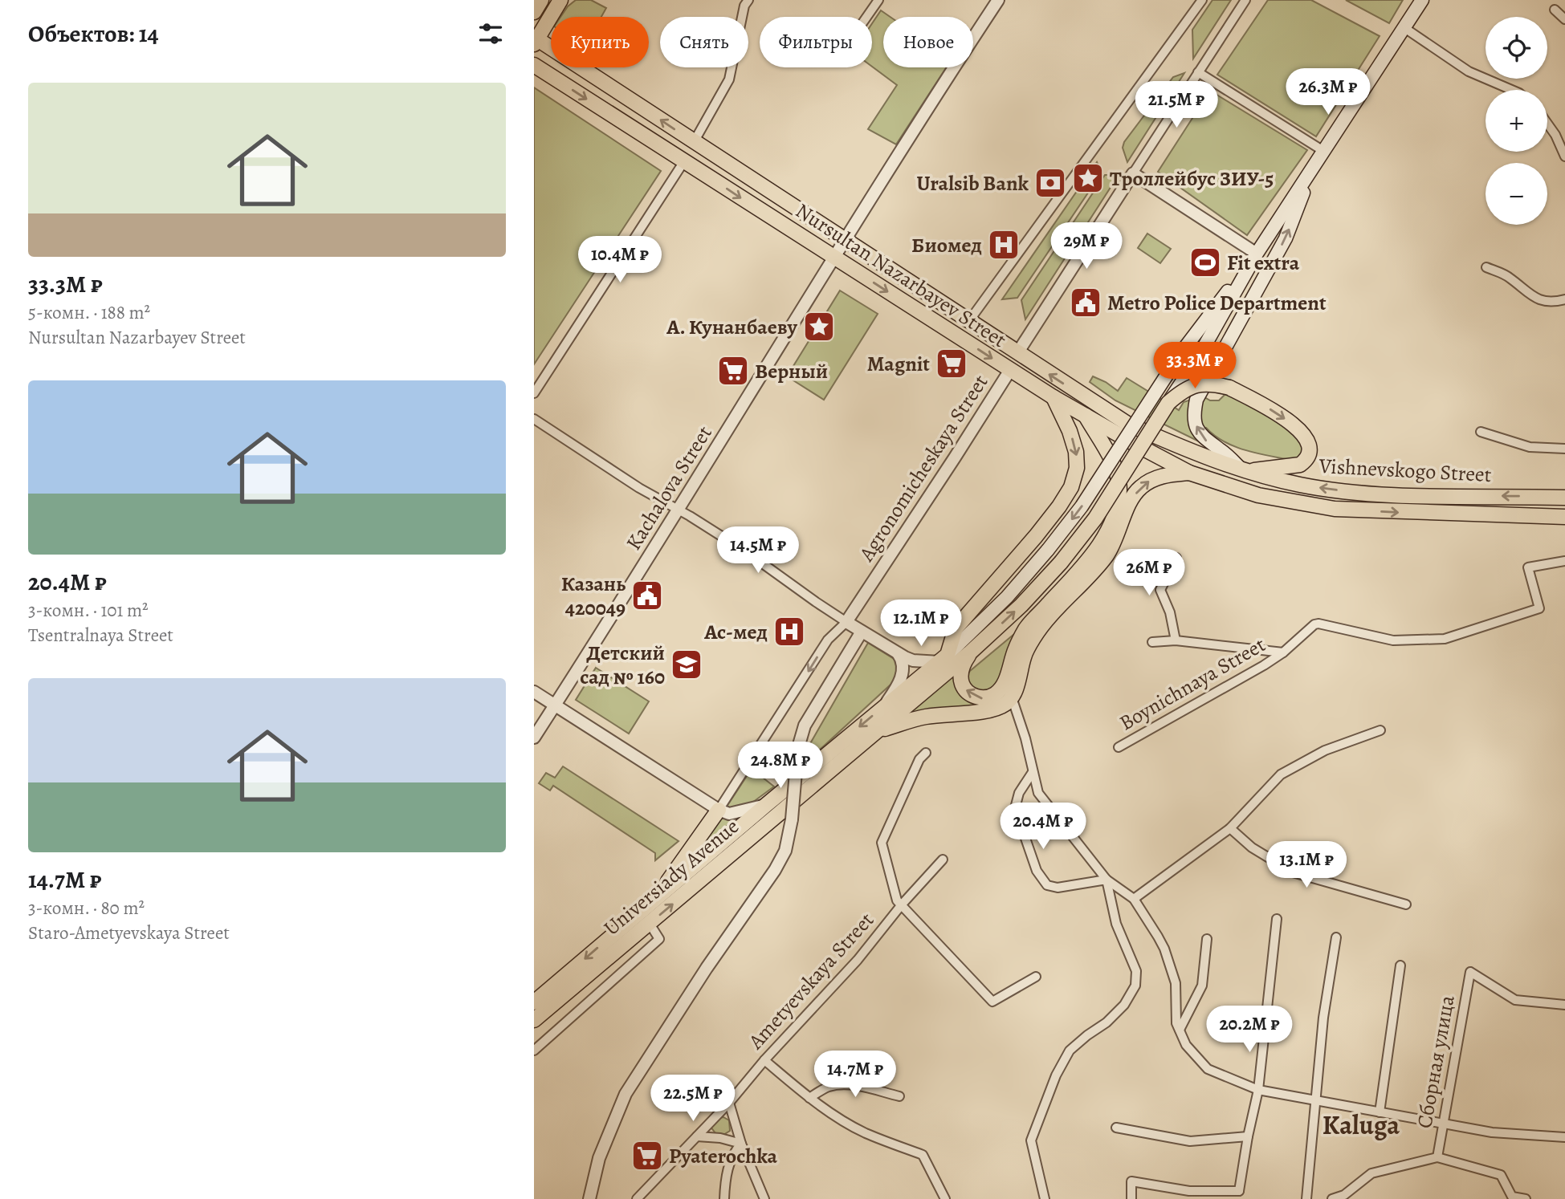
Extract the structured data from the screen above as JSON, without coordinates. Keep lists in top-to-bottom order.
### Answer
{
  "streets": {
    "main road": ["Nursultan Nazarbayev Street", "Vishnevskogo Street", "Universiady Avenue"],
    "street": [
      "Agronomicheskaya Street",
      "Kachalova Street",
      "Boynichnaya Street",
      "Ametyevskaya Street",
      "Сборная улица"
    ]
  },
  "crossings": [
    ["Nursultan Nazarbayev Street", "Agronomicheskaya Street"],
    ["Nursultan Nazarbayev Street", "Vishnevskogo Street"],
    ["Nursultan Nazarbayev Street", "Kachalova Street"]
  ],
  "districts": ["Kaluga"],
  "places": {
    "place": ["Троллейбус ЗИУ-5", "А. Кунанбаеву"],
    "bank": ["Uralsib Bank"],
    "hospital": ["Биомед", "Ас-мед"],
    "sports": ["Fit extra"],
    "public building": ["Metro Police Department", "Казань 420049"],
    "supermarket": ["Magnit", "Верный", "Pyaterochka"],
    "school or university": ["Детский сад № 160"]
  },
  "page": {
    "heading": "Объектов: 14",
    "map_buttons": ["+", "−"],
    "chip": [
      "Купить",
      "Снять",
      "Фильтры",
      "Новое"
    ],
    "list": [
      {
        "name": "33.3M ₽",
        "note": "5-комн. · 188 m² · Nursultan Nazarbayev Street"
      },
      {
        "name": "20.4M ₽",
        "note": "3-комн. · 101 m² · Tsentralnaya Street"
      },
      {
        "name": "14.7M ₽",
        "note": "3-комн. · 80 m² · Staro-Ametyevskaya Street"
      }
    ],
    "price": [
      "26.3M ₽",
      "21.5M ₽",
      "29M ₽",
      "10.4M ₽",
      "33.3M ₽",
      "14.5M ₽",
      "26M ₽",
      "12.1M ₽",
      "24.8M ₽",
      "20.4M ₽",
      "13.1M ₽",
      "20.2M ₽",
      "14.7M ₽",
      "22.5M ₽"
    ]
  }
}
